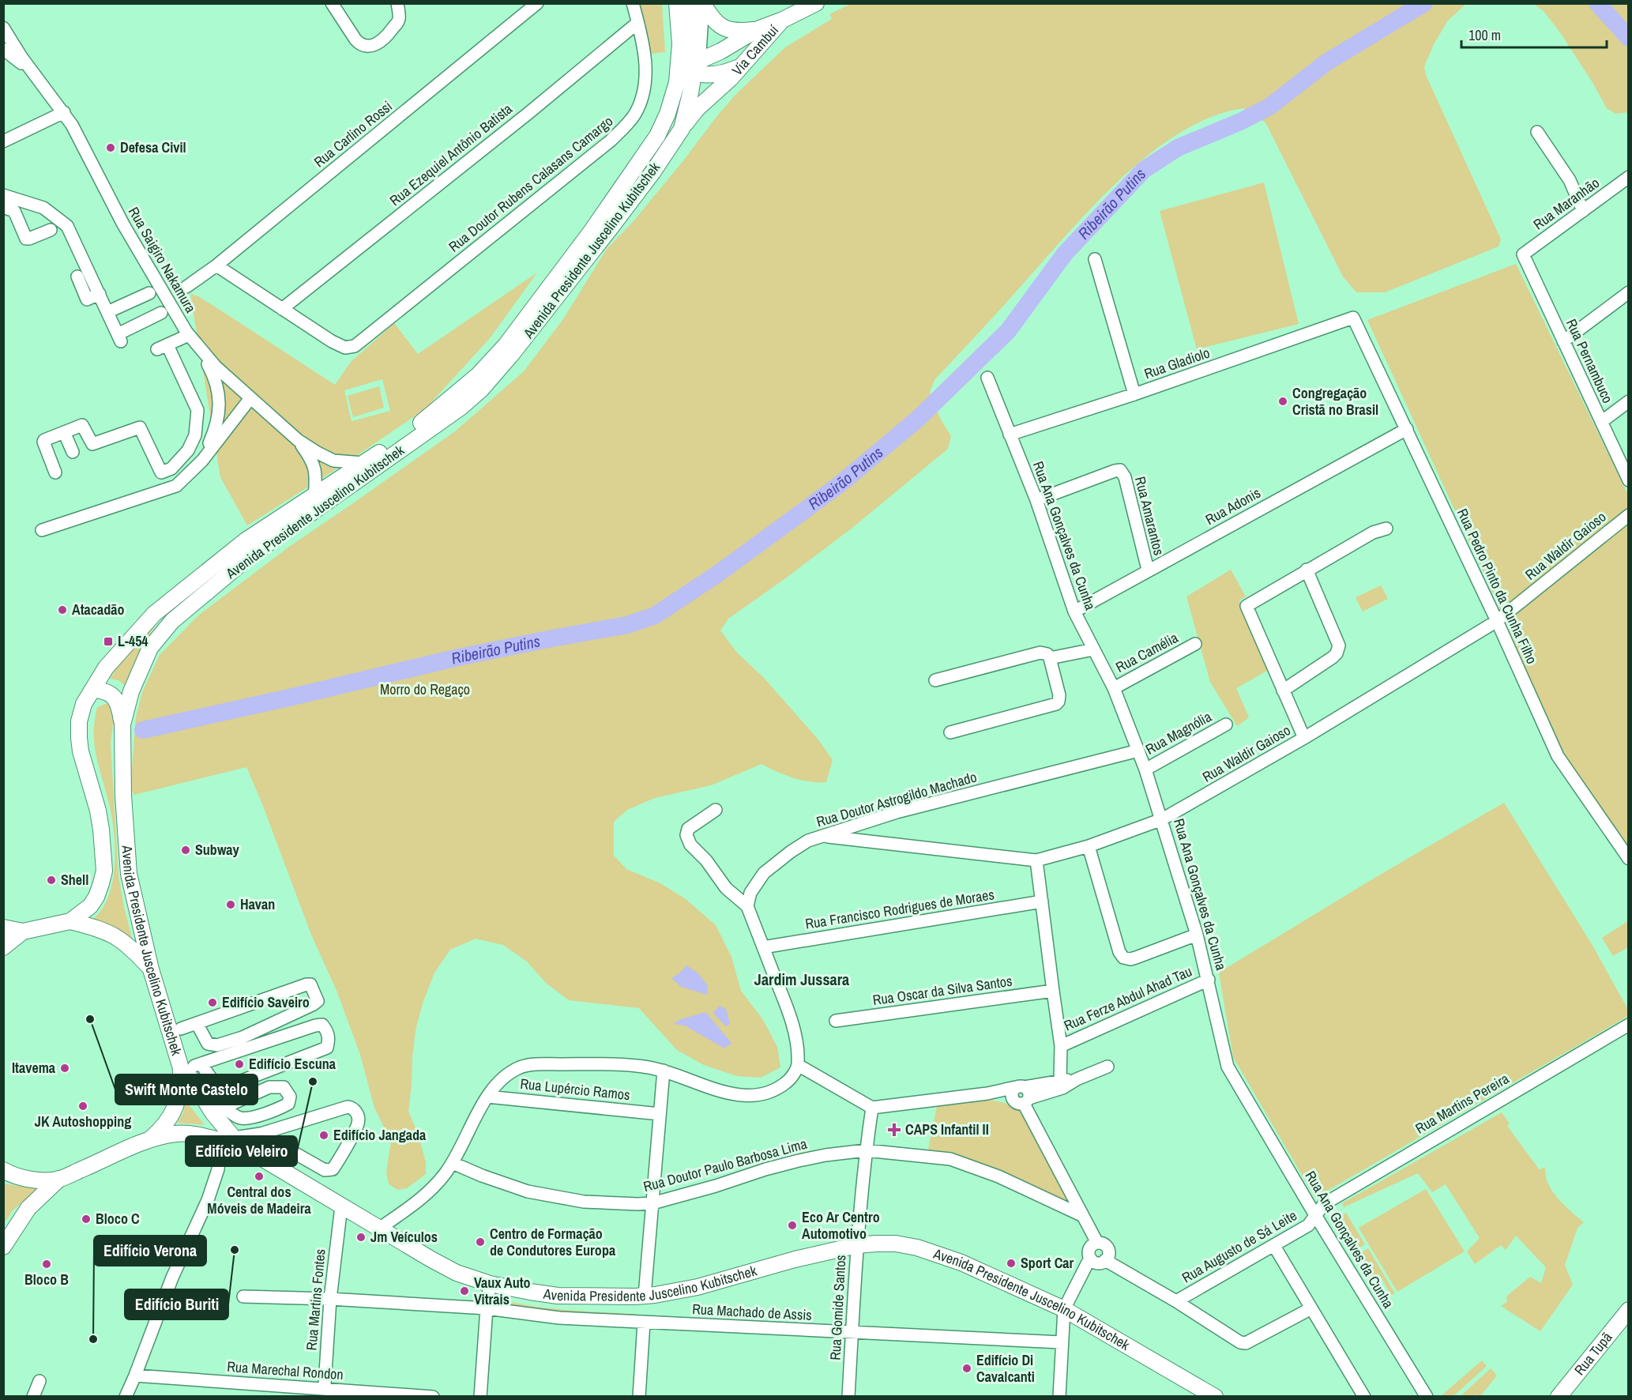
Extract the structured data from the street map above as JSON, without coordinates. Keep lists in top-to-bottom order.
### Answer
{
  "streets": {
    "main road": ["Via Cambuí", "Avenida Presidente Juscelino Kubitschek", "Rua Tupã"],
    "street": [
      "Rua Carlino Rossi",
      "Rua Ezequiel Antônio Batista",
      "Rua Doutor Rubens Calasans Camargo",
      "Rua Maranhão",
      "Rua Saigiro Nakamura",
      "Rua Pernambuco",
      "Rua Gladiolo",
      "Rua Adonis",
      "Rua Amarantos",
      "Rua Ana Gonçalves da Cunha",
      "Rua Waldir Gaioso",
      "Rua Pedro Pinto da Cunha Filho",
      "Rua Camélia",
      "Rua Magnólia",
      "Rua Doutor Astrogildo Machado",
      "Rua Francisco Rodrigues de Moraes",
      "Rua Oscar da Silva Santos",
      "Rua Ferze Abdul Ahad Tau",
      "Rua Lupércio Ramos",
      "Rua Martins Pereira",
      "Rua Doutor Paulo Barbosa Lima",
      "Rua Augusto de Sá Leite",
      "Rua Martins Fontes",
      "Rua Gomide Santos",
      "Rua Machado de Assis",
      "Rua Marechal Rondon"
    ]
  },
  "crossings": [
    ["Via Cambuí", "Avenida Presidente Juscelino Kubitschek"],
    ["Rua Ezequiel Antônio Batista", "Rua Doutor Rubens Calasans Camargo"],
    ["Rua Maranhão", "Rua Pernambuco"],
    ["Avenida Presidente Juscelino Kubitschek", "Rua Saigiro Nakamura"],
    ["Avenida Presidente Juscelino Kubitschek", "Rua Martins Fontes"],
    ["Avenida Presidente Juscelino Kubitschek", "Rua Gomide Santos"],
    ["Rua Gladiolo", "Rua Ana Gonçalves da Cunha"],
    ["Rua Gladiolo", "Rua Pedro Pinto da Cunha Filho"],
    ["Rua Adonis", "Rua Amarantos"],
    ["Rua Adonis", "Rua Ana Gonçalves da Cunha"],
    ["Rua Adonis", "Rua Pedro Pinto da Cunha Filho"],
    ["Rua Amarantos", "Rua Ana Gonçalves da Cunha"],
    ["Rua Ana Gonçalves da Cunha", "Rua Waldir Gaioso"],
    ["Rua Ana Gonçalves da Cunha", "Rua Camélia"],
    ["Rua Ana Gonçalves da Cunha", "Rua Magnólia"],
    ["Rua Ana Gonçalves da Cunha", "Rua Doutor Astrogildo Machado"],
    ["Rua Ana Gonçalves da Cunha", "Rua Ferze Abdul Ahad Tau"],
    ["Rua Ana Gonçalves da Cunha", "Rua Martins Pereira"],
    ["Rua Ana Gonçalves da Cunha", "Rua Augusto de Sá Leite"],
    ["Rua Waldir Gaioso", "Rua Pedro Pinto da Cunha Filho"],
    ["Rua Waldir Gaioso", "Rua Doutor Astrogildo Machado"],
    ["Rua Martins Pereira", "Rua Augusto de Sá Leite"],
    ["Rua Doutor Paulo Barbosa Lima", "Rua Gomide Santos"],
    ["Rua Martins Fontes", "Rua Machado de Assis"],
    ["Rua Martins Fontes", "Rua Marechal Rondon"],
    ["Rua Gomide Santos", "Rua Machado de Assis"]
  ],
  "districts": ["Jardim Jussara"],
  "water": ["Ribeirão Putins"],
  "parks": ["Morro do Regaço"],
  "places": {
    "other": [
      "Defesa Civil",
      "Congregação Cristã no Brasil",
      "Atacadão",
      "Subway",
      "Shell",
      "Havan",
      "Edifício Saveiro",
      "Swift Monte Castelo",
      "Edifício Escuna",
      "Itavema",
      "Edifício Veleiro",
      "JK Autoshopping",
      "Edifício Jangada",
      "Central dos Móveis de Madeira",
      "Bloco C",
      "Eco Ar Centro Automotivo",
      "Jm Veículos",
      "Centro de Formação de Condutores Europa",
      "Edifício Buriti",
      "Sport Car",
      "Bloco B",
      "Vaux Auto Vitrais",
      "Edifício Verona",
      "Edifício Di Cavalcanti"
    ],
    "transit": ["L-454"],
    "health": ["CAPS Infantil II"]
  },
  "scale_bar": "100 m"
}
